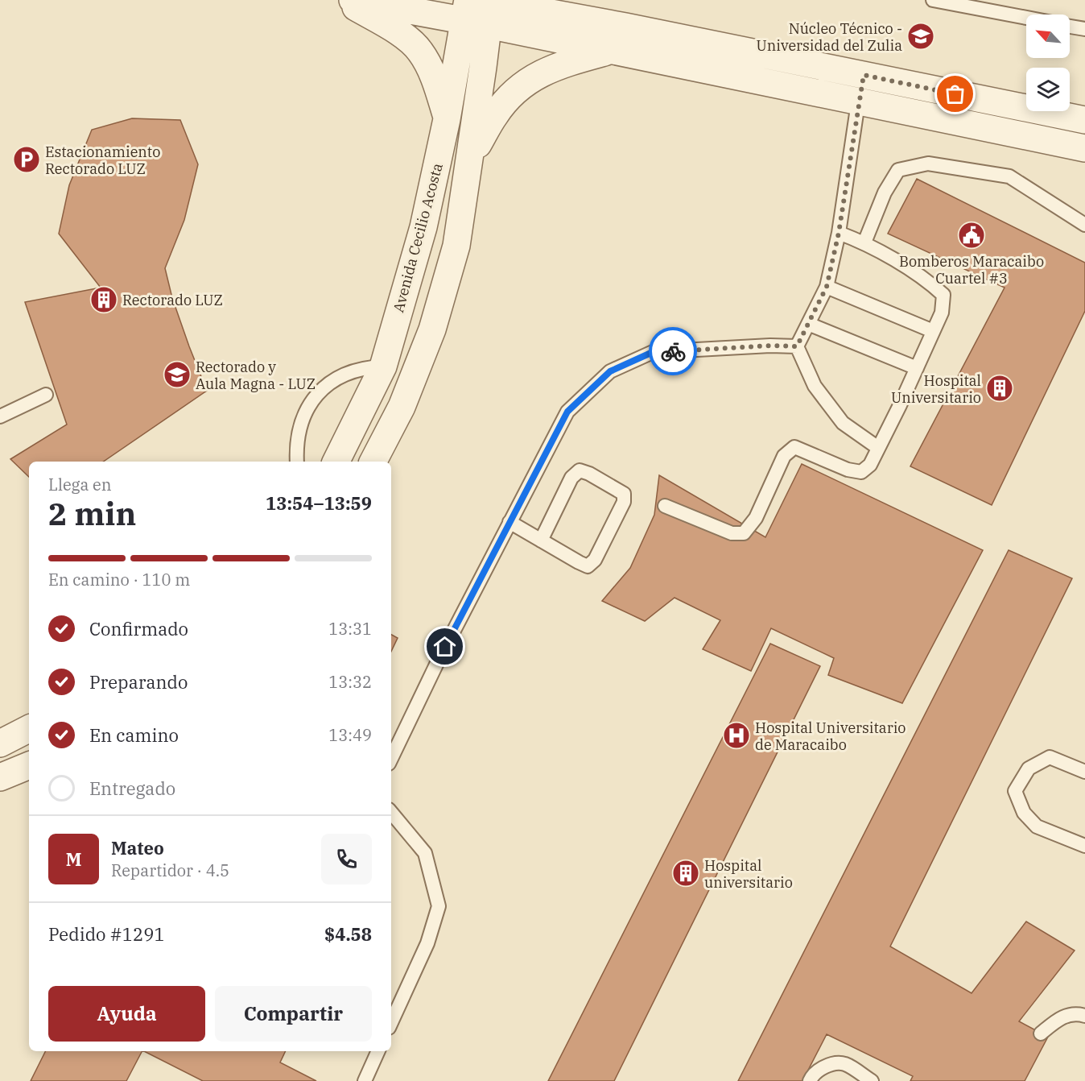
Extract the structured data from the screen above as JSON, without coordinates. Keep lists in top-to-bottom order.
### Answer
{
  "streets": {
    "street": ["Avenida Cecilio Acosta"]
  },
  "places": {
    "school or university": ["Núcleo Técnico - Universidad del Zulia", "Rectorado y Aula Magna - LUZ"],
    "parking": ["Estacionamiento Rectorado LUZ"],
    "public building": ["Bomberos Maracaibo Cuartel #3"],
    "building": ["Rectorado LUZ", "Hospital Universitario", "Hospital universitario"],
    "hospital": ["Hospital Universitario de Maracaibo"]
  },
  "north": "top left",
  "page": {
    "heading": ["2 min", "Llega en", "13:54–13:59"],
    "panel": [
      "Mateo",
      "Repartidor · 4.5",
      "Pedido #1291",
      "$4.58"
    ],
    "bar": "En camino · 110 m",
    "list": [
      ["Confirmado", "13:31"],
      ["Preparando", "13:32"],
      ["En camino", "13:49"],
      "Entregado"
    ],
    "round": "M",
    "buttons": ["Ayuda", "Compartir"]
  }
}
